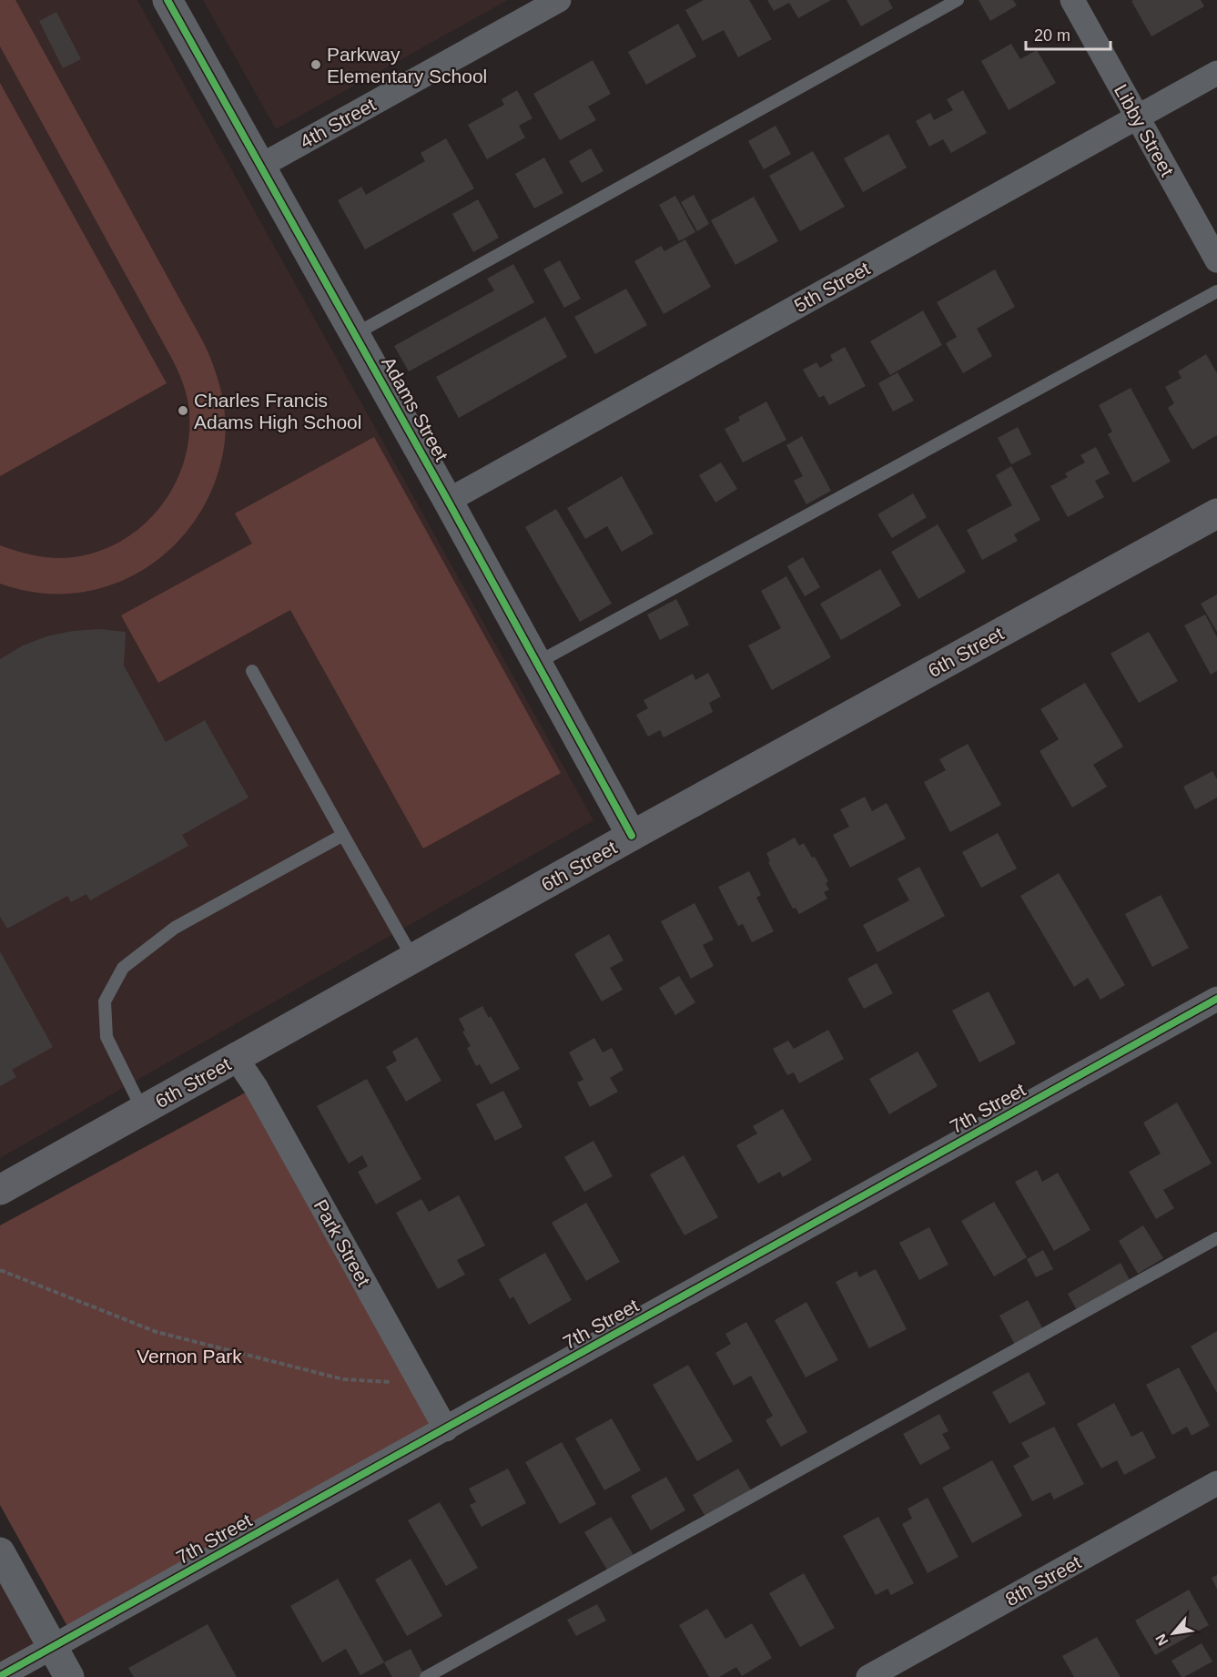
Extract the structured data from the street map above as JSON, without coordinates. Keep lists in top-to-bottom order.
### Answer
{
  "streets": {
    "main road": ["6th Street"],
    "street": [
      "4th Street",
      "Libby Street",
      "5th Street",
      "Adams Street",
      "7th Street",
      "Park Street",
      "8th Street"
    ]
  },
  "crossings": [
    ["4th Street", "Adams Street"],
    ["Libby Street", "5th Street"],
    ["5th Street", "Adams Street"],
    ["Adams Street", "6th Street"],
    ["6th Street", "Park Street"],
    ["7th Street", "Park Street"]
  ],
  "parks": ["Vernon Park"],
  "places": ["Parkway Elementary School", "Charles Francis Adams High School"],
  "scale_bar": "20 m",
  "north": "bottom left"
}
